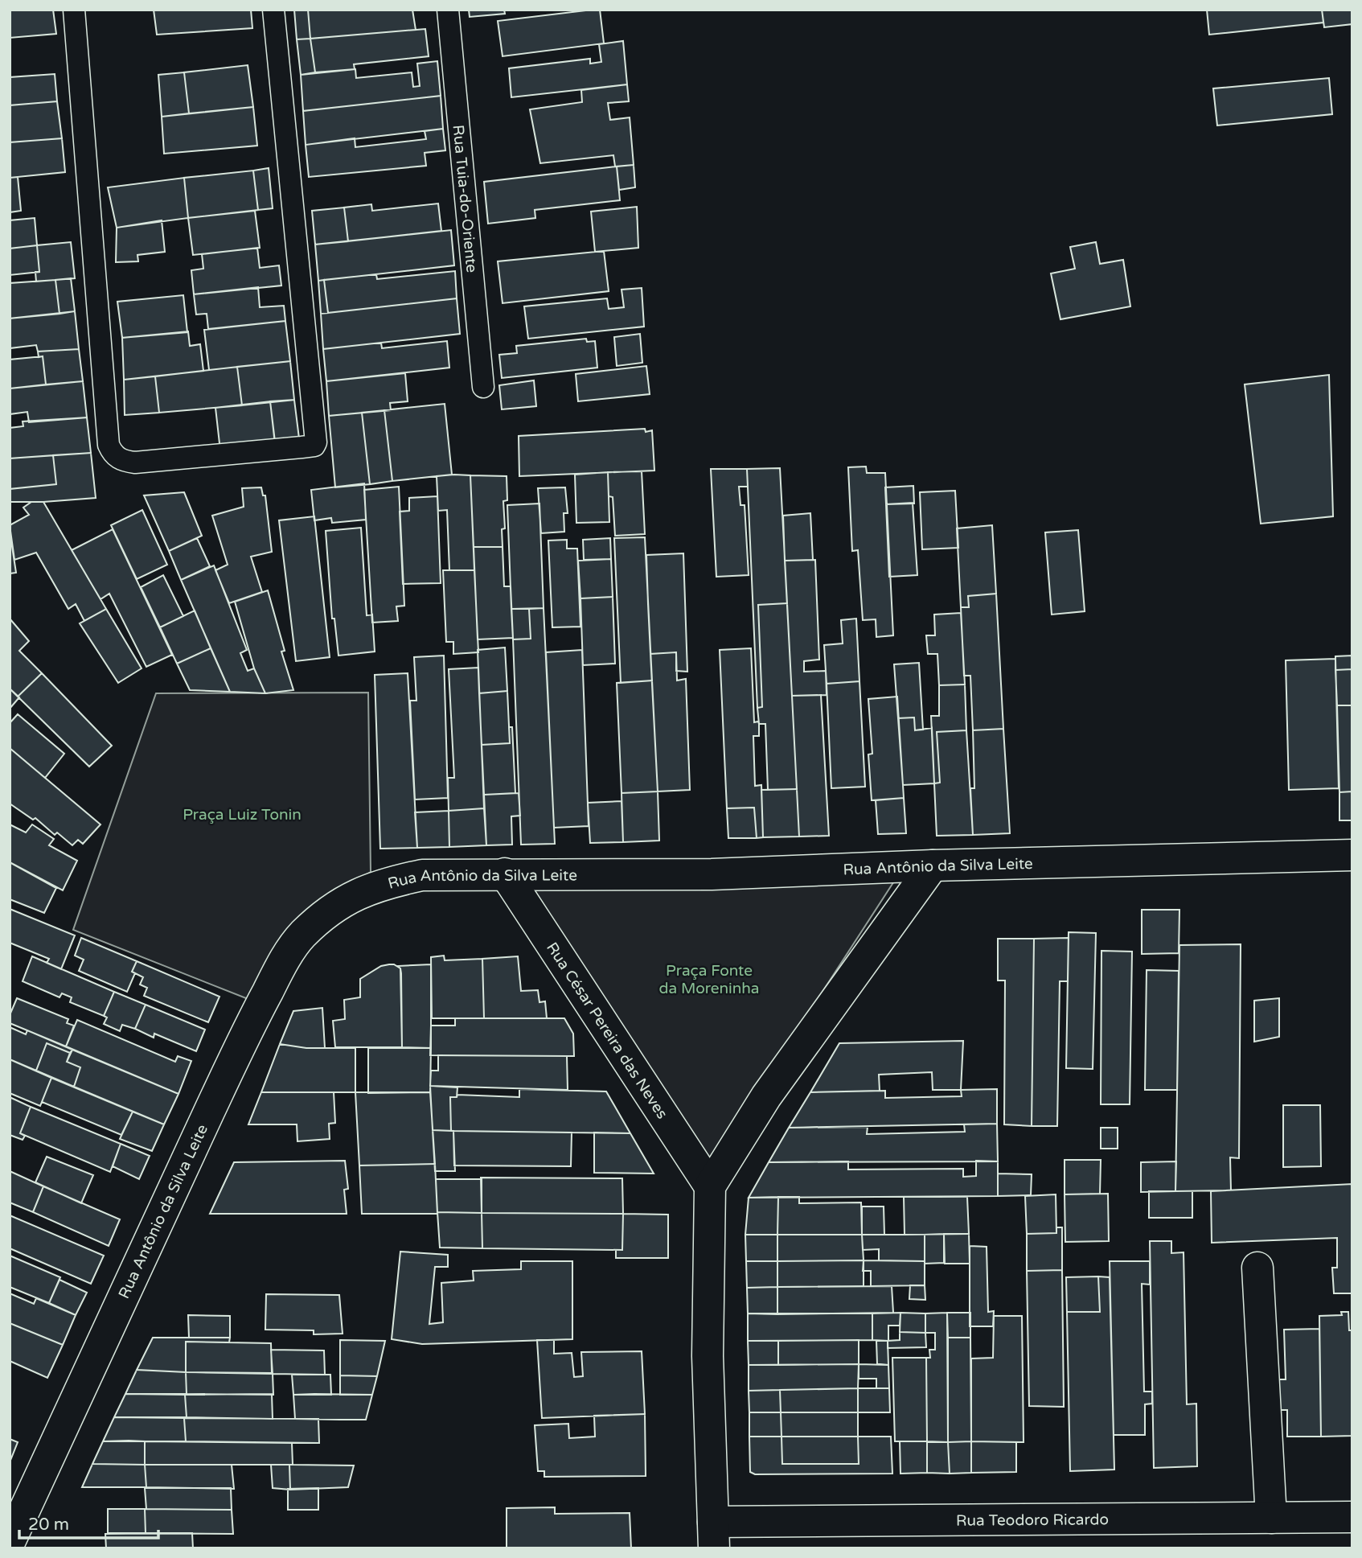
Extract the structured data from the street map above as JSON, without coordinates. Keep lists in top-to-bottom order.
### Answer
{
  "streets": {
    "street": ["Rua Antônio da Silva Leite", "Rua César Pereira das Neves", "Rua Teodoro Ricardo"],
    "lane": ["Rua Tuia-do-Oriente"]
  },
  "crossings": [
    ["Rua Antônio da Silva Leite", "Rua César Pereira das Neves"]
  ],
  "parks": ["Praça Luiz Tonin", "Praça Fonte da Moreninha"],
  "scale_bar": "20 m"
}
